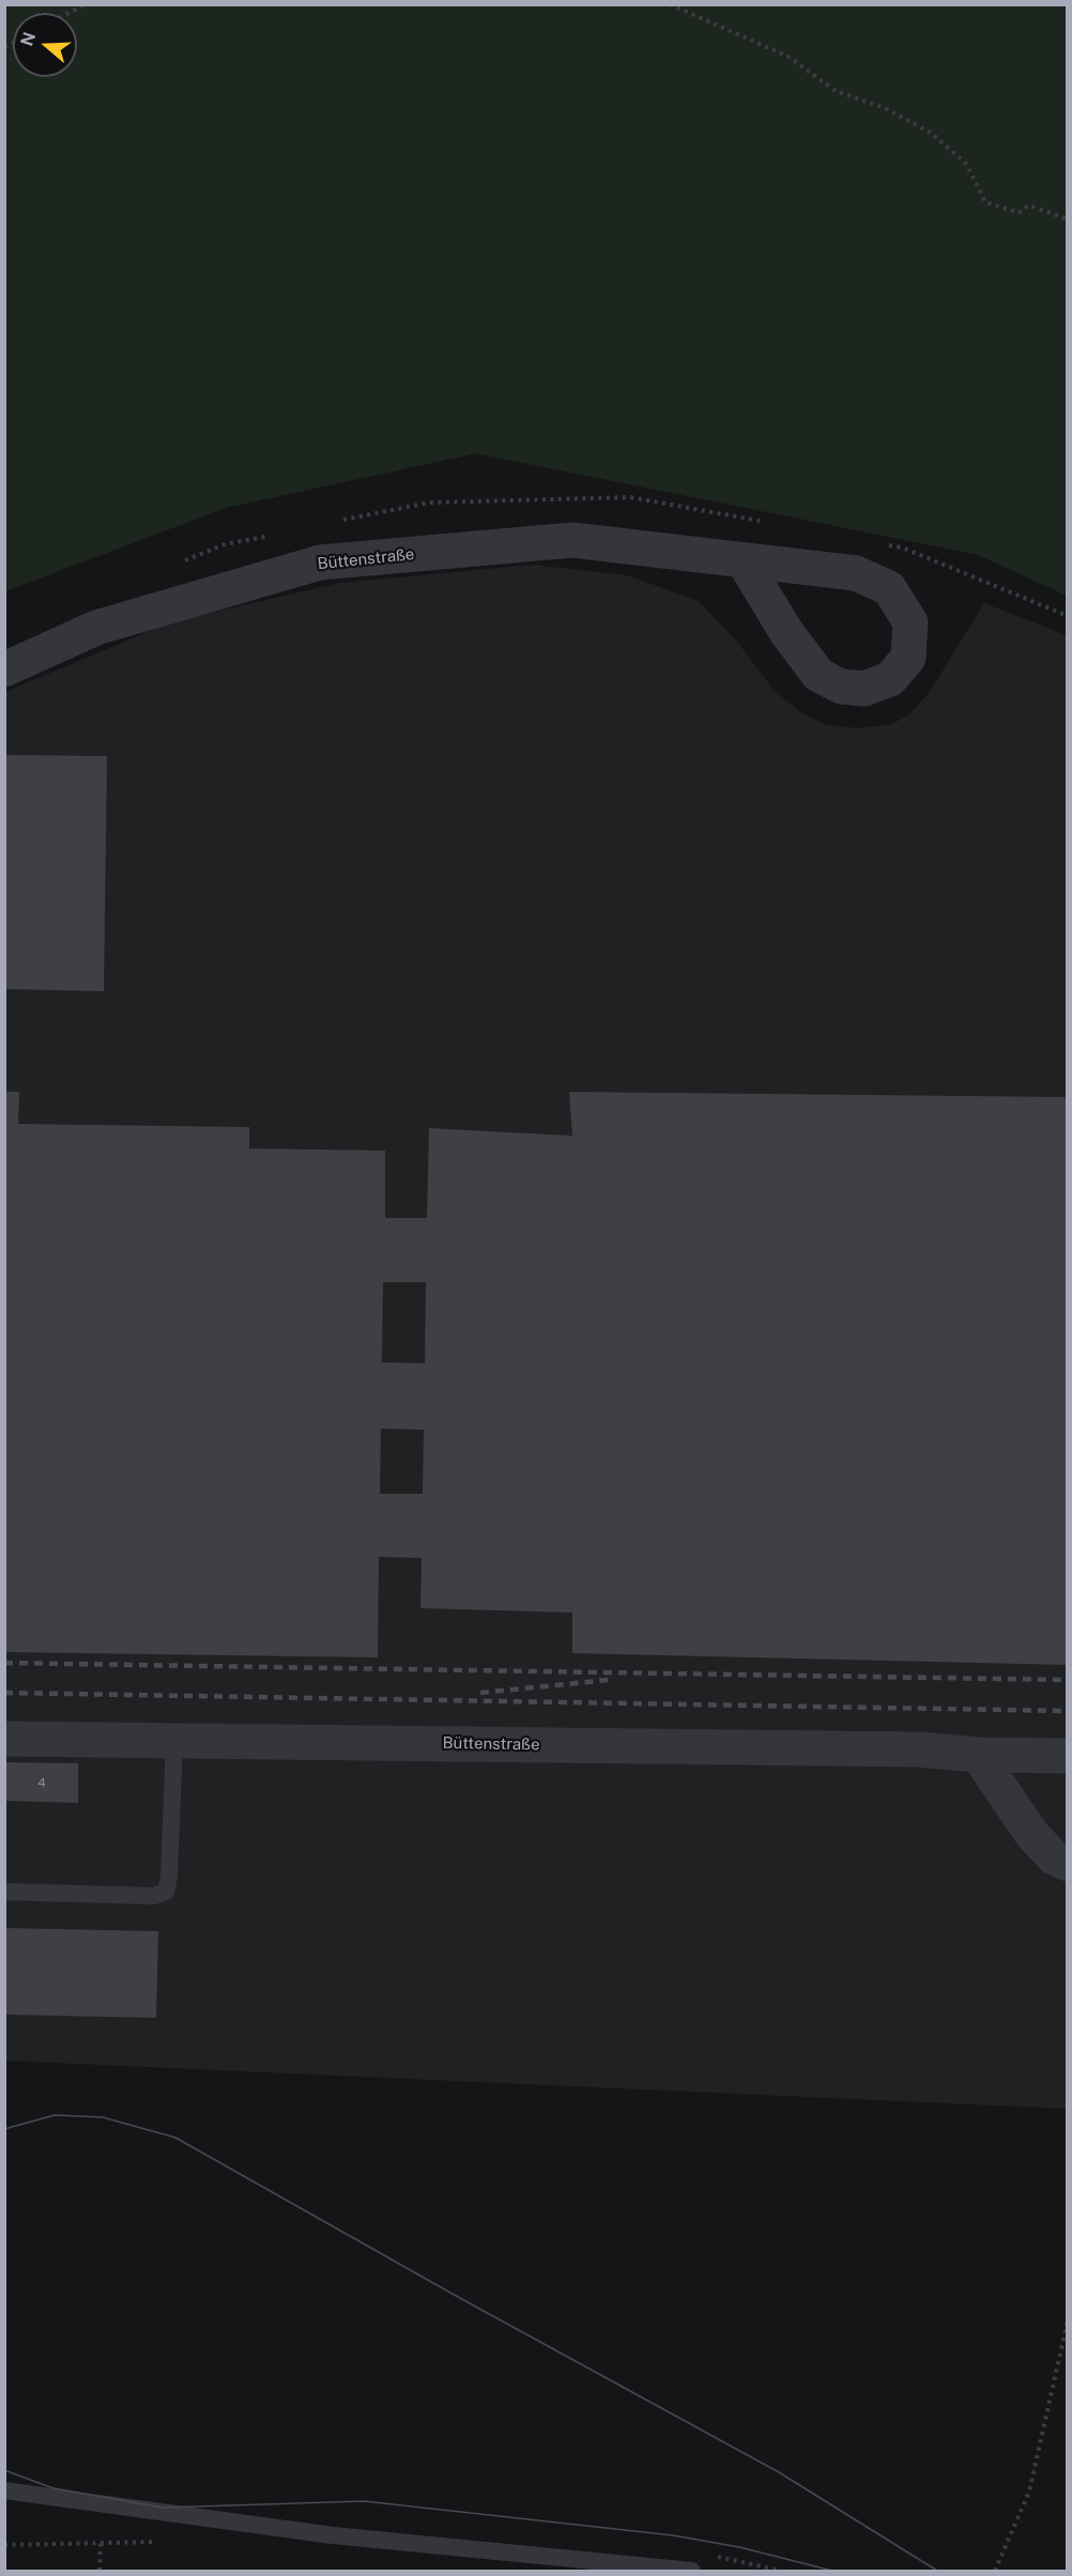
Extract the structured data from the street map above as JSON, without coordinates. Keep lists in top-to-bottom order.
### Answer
{
  "streets": {
    "street": ["Büttenstraße"]
  },
  "house_numbers": ["4"],
  "north": "left"
}
